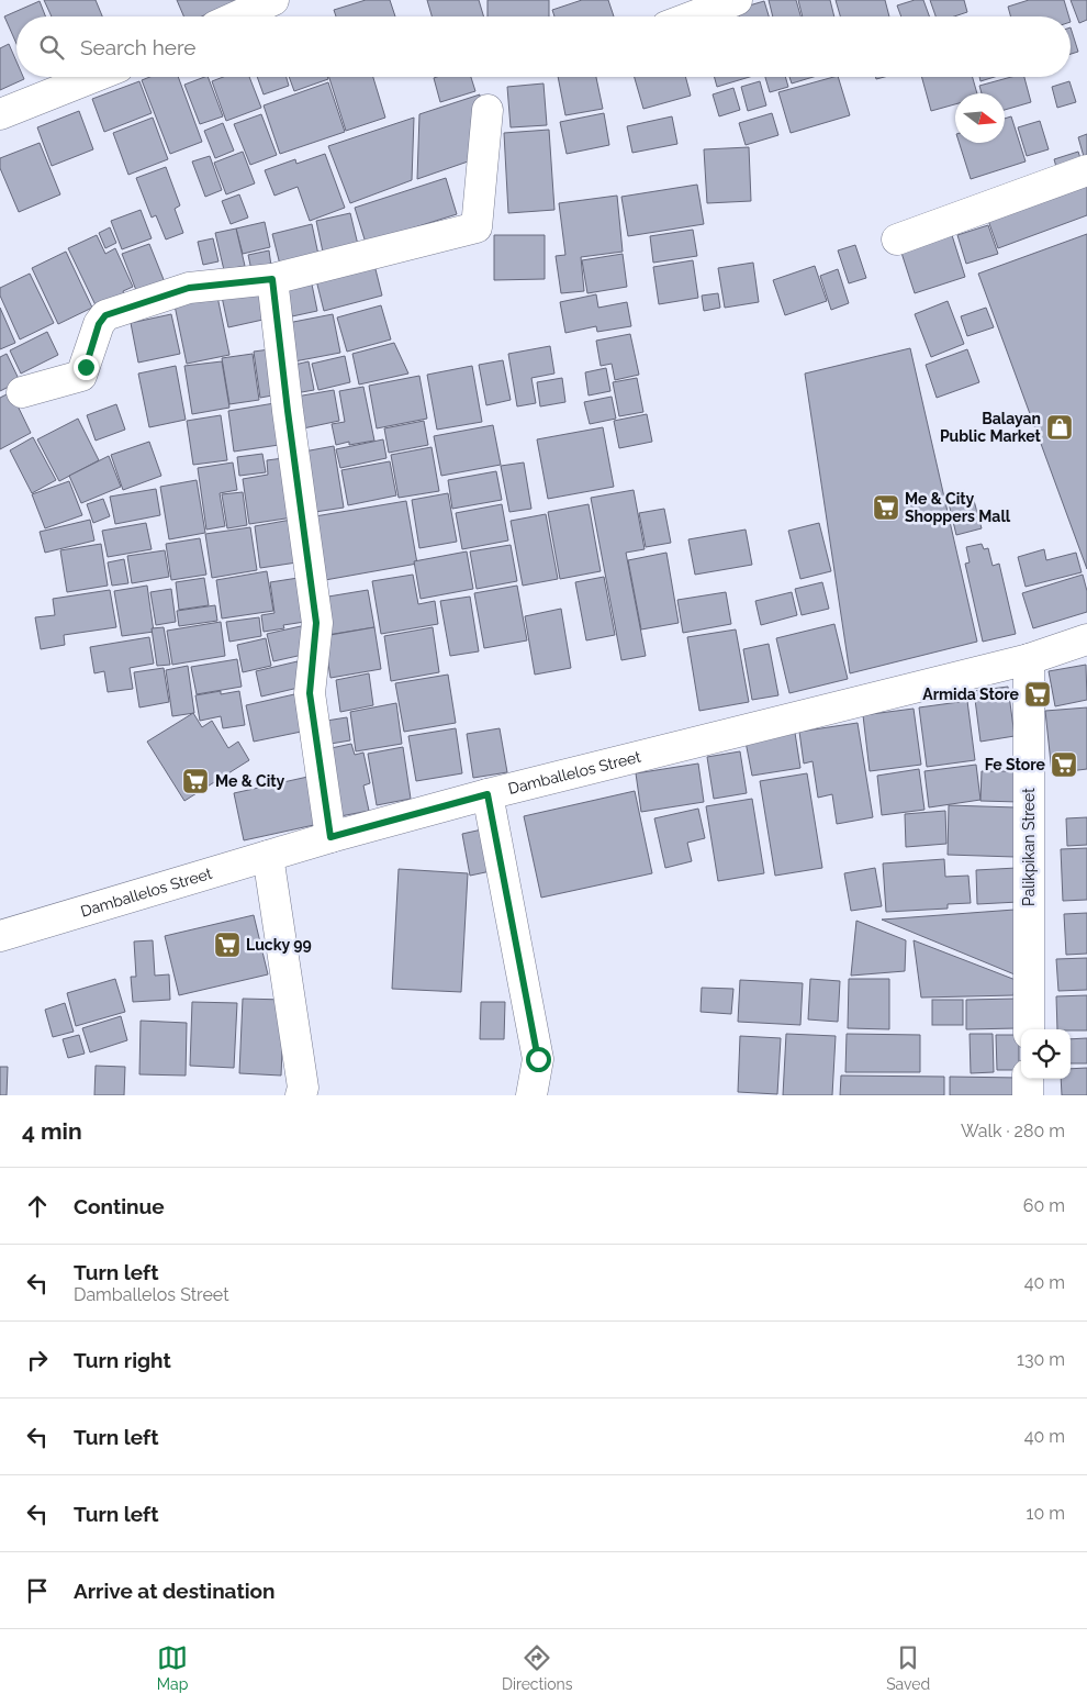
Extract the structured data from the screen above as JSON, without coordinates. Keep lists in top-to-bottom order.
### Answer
{
  "streets": {
    "street": ["Damballelos Street", "Palikpikan Street"]
  },
  "crossings": [
    ["Damballelos Street", "Palikpikan Street"]
  ],
  "places": {
    "shop": ["Balayan Public Market"],
    "supermarket": [
      "Me & City Shoppers Mall",
      "Armida Store",
      "Fe Store",
      "Me & City",
      "Lucky 99"
    ]
  },
  "north": "right",
  "page": {
    "search": "Search here",
    "heading": ["4 min", "Walk · 280 m"],
    "list": [
      ["Continue", "60 m"],
      ["Turn left", "Damballelos Street", "40 m"],
      ["Turn right", "130 m"],
      ["Turn left", "40 m"],
      ["Turn left", "10 m"],
      "Arrive at destination"
    ],
    "nav": ["Map", "Directions", "Saved"]
  }
}
